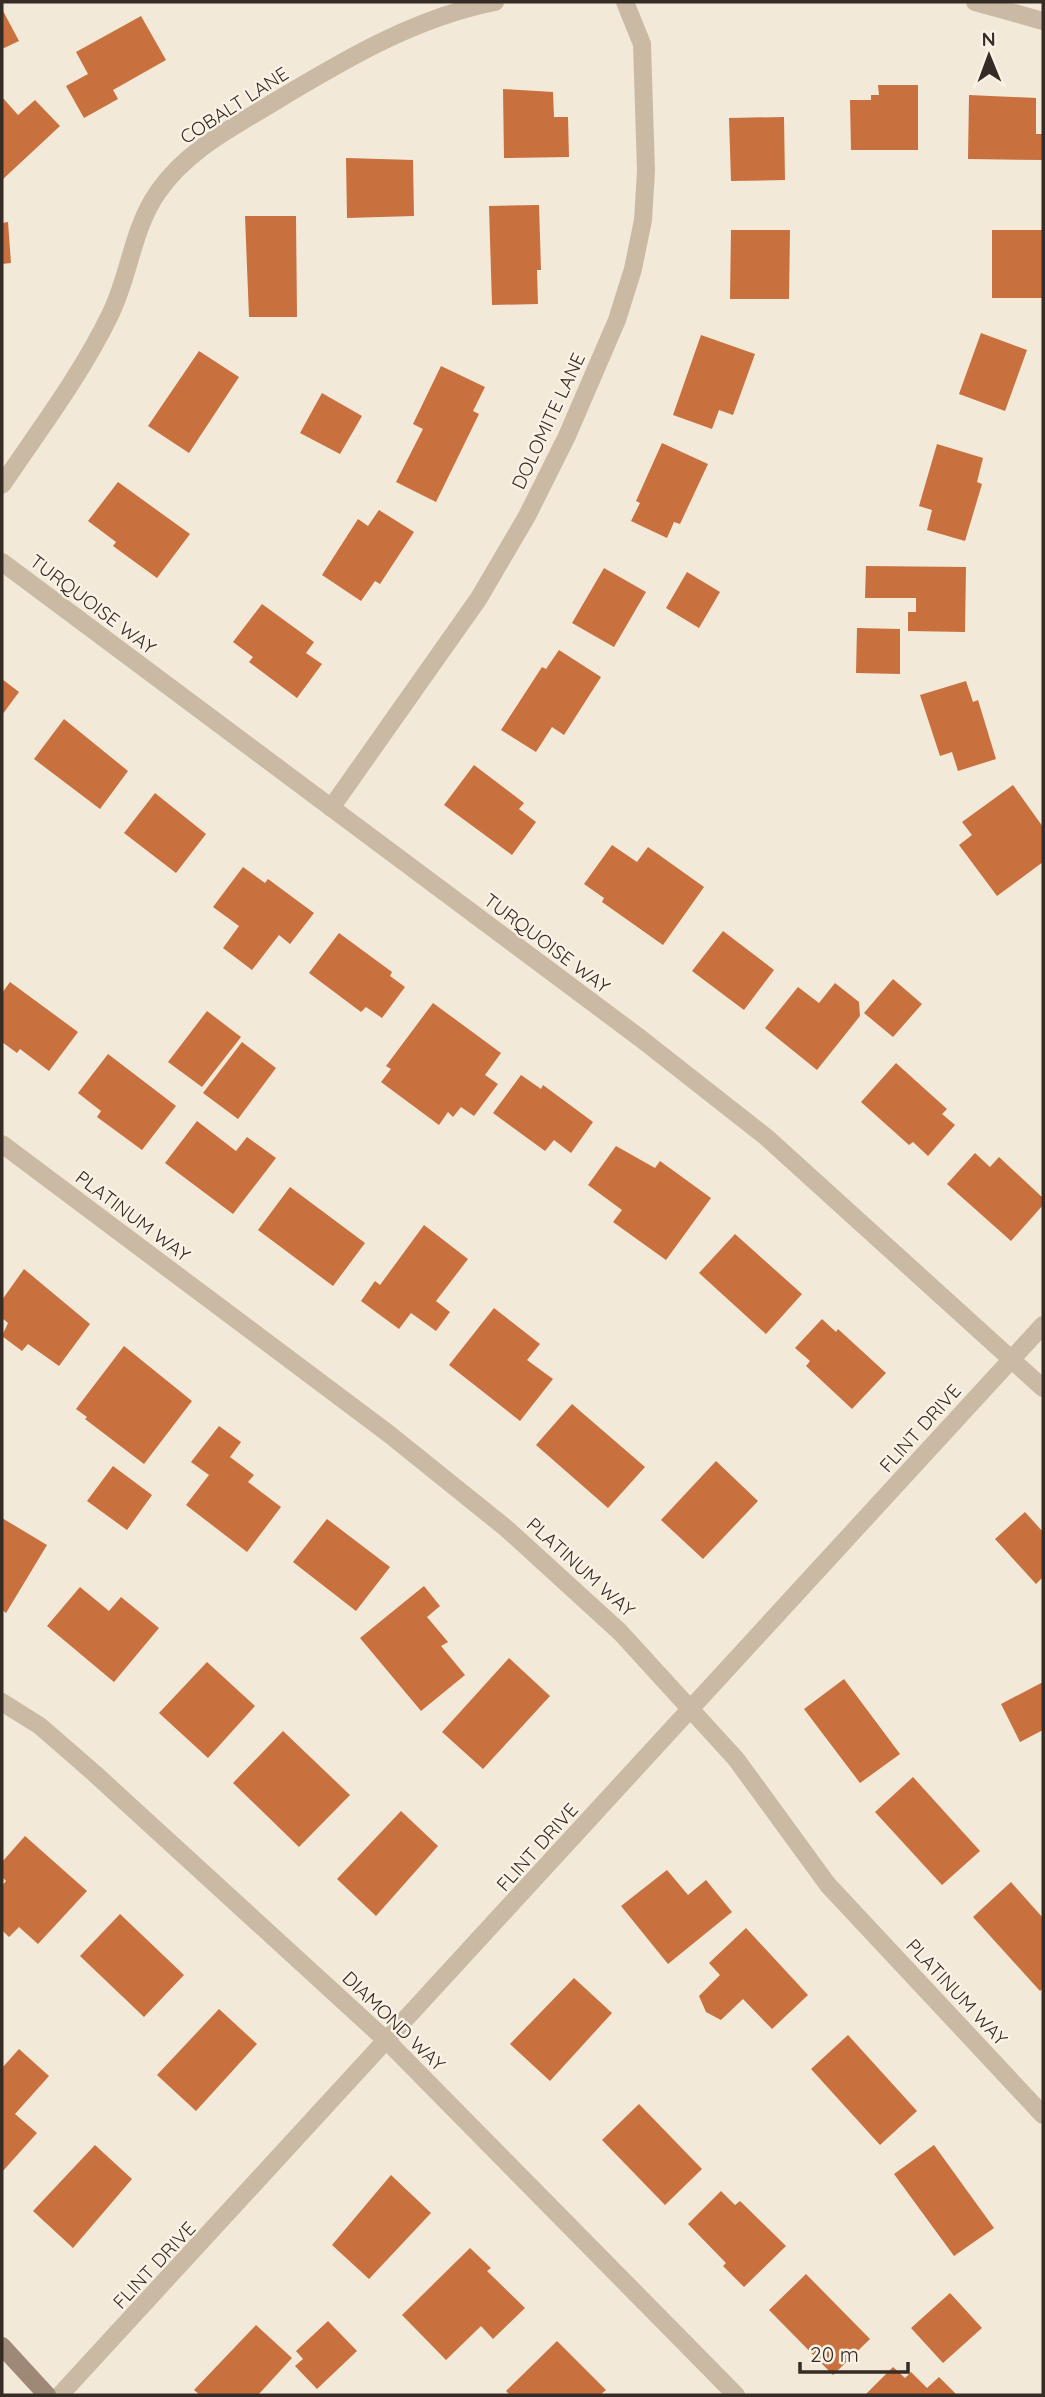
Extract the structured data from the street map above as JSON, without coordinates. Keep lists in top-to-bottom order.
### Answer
{
  "streets": {
    "street": [
      "COBALT LANE",
      "DOLOMITE LANE",
      "TURQUOISE WAY",
      "PLATINUM WAY",
      "FLINT DRIVE",
      "DIAMOND WAY"
    ]
  },
  "crossings": [
    ["DOLOMITE LANE", "TURQUOISE WAY"],
    ["TURQUOISE WAY", "FLINT DRIVE"],
    ["PLATINUM WAY", "FLINT DRIVE"],
    ["FLINT DRIVE", "DIAMOND WAY"]
  ],
  "scale_bar": "20 m",
  "north": "top"
}
